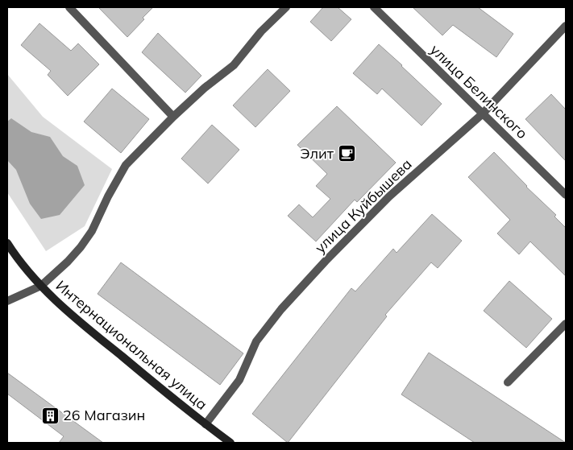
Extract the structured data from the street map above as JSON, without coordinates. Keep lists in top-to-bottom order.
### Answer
{
  "streets": {
    "main road": ["Интернациональная улица"],
    "street": ["улица Белинского", "улица Куйбышева"]
  },
  "crossings": [
    ["улица Белинского", "улица Куйбышева"],
    ["улица Куйбышева", "Интернациональная улица"]
  ],
  "places": {
    "cafe": ["Элит"],
    "building": ["26 Магазин"]
  }
}
